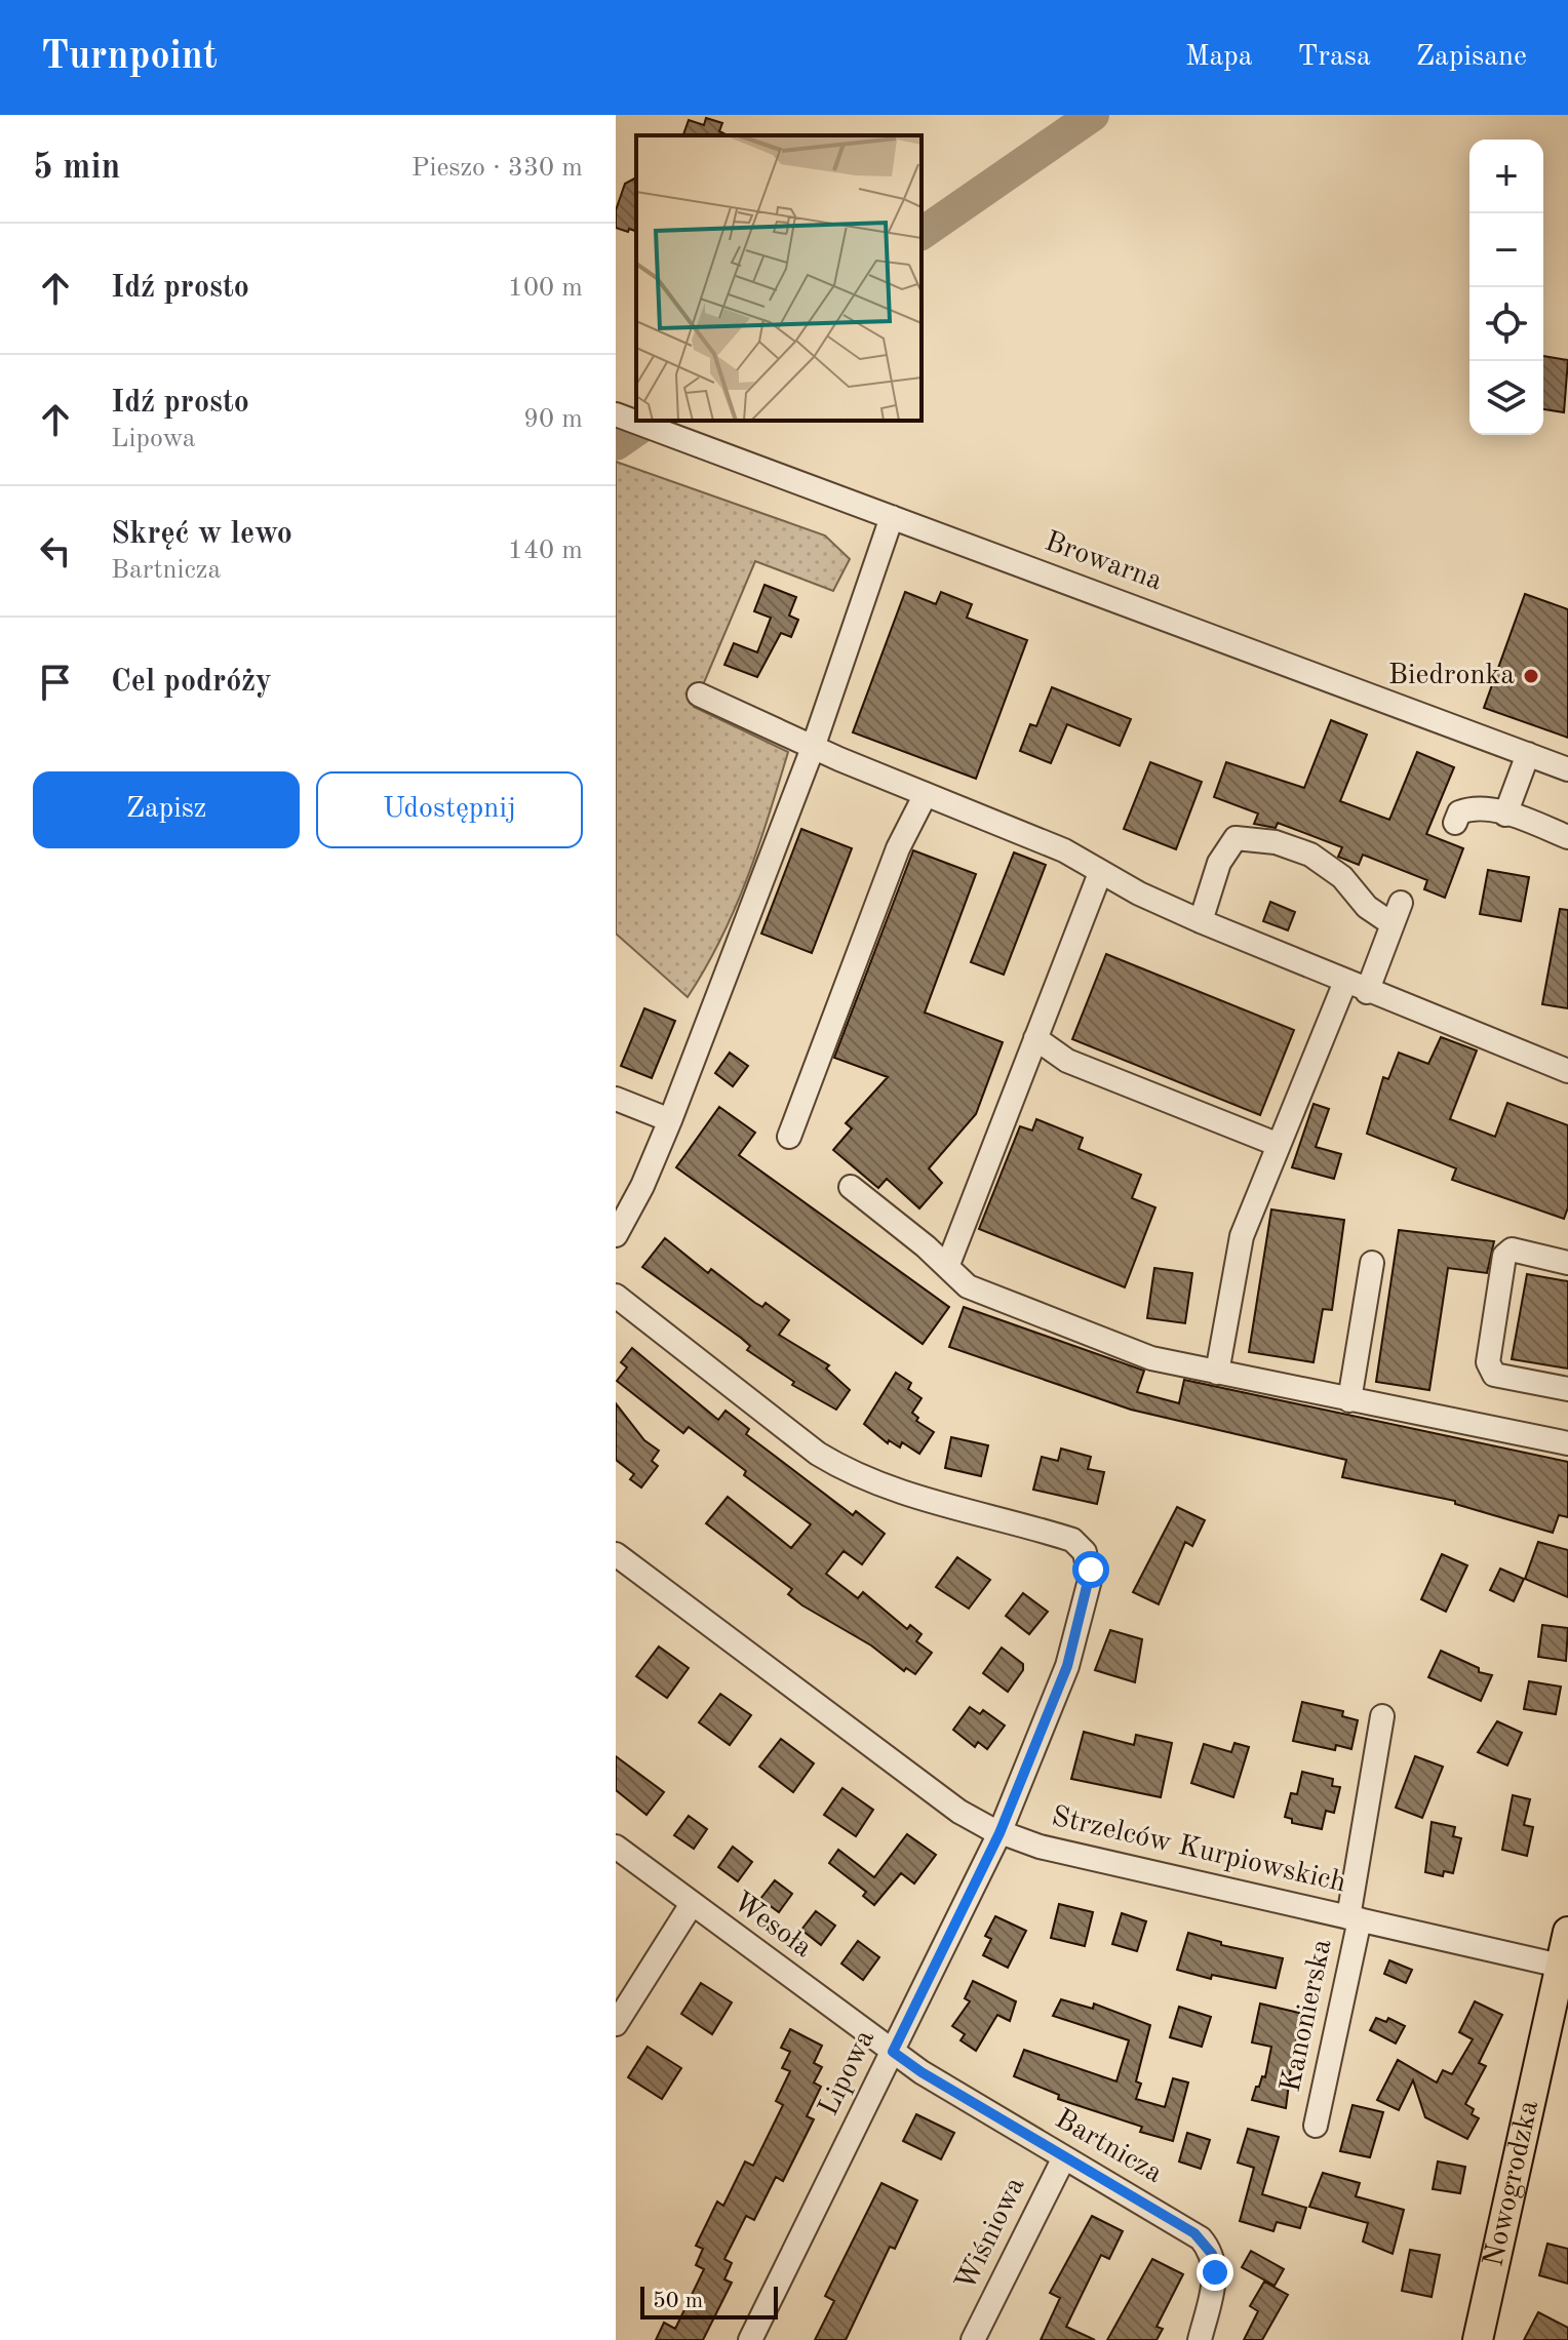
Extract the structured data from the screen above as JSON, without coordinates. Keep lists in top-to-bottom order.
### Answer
{
  "streets": {
    "main road": ["Nowogrodzka"],
    "street": [
      "Browarna",
      "Strzelców Kurpiowskich",
      "Wesoła",
      "Kanonierska",
      "Lipowa",
      "Bartnicza",
      "Wiśniowa"
    ]
  },
  "crossings": [
    ["Strzelców Kurpiowskich", "Kanonierska"],
    ["Strzelców Kurpiowskich", "Lipowa"],
    ["Strzelców Kurpiowskich", "Nowogrodzka"],
    ["Wesoła", "Lipowa"],
    ["Wesoła", "Bartnicza"],
    ["Lipowa", "Bartnicza"],
    ["Bartnicza", "Wiśniowa"]
  ],
  "places": ["Biedronka"],
  "scale_bar": "50 m",
  "page": {
    "header": "Turnpoint",
    "nav": ["Mapa", "Trasa", "Zapisane"],
    "heading": ["5 min", "Pieszo · 330 m"],
    "map_buttons": ["+", "−"],
    "list": [
      ["Idź prosto", "100 m"],
      ["Idź prosto", "Lipowa", "90 m"],
      ["Skręć w lewo", "Bartnicza", "140 m"],
      "Cel podróży"
    ],
    "buttons": ["Zapisz", "Udostępnij"],
    "scale": "50 m"
  }
}
